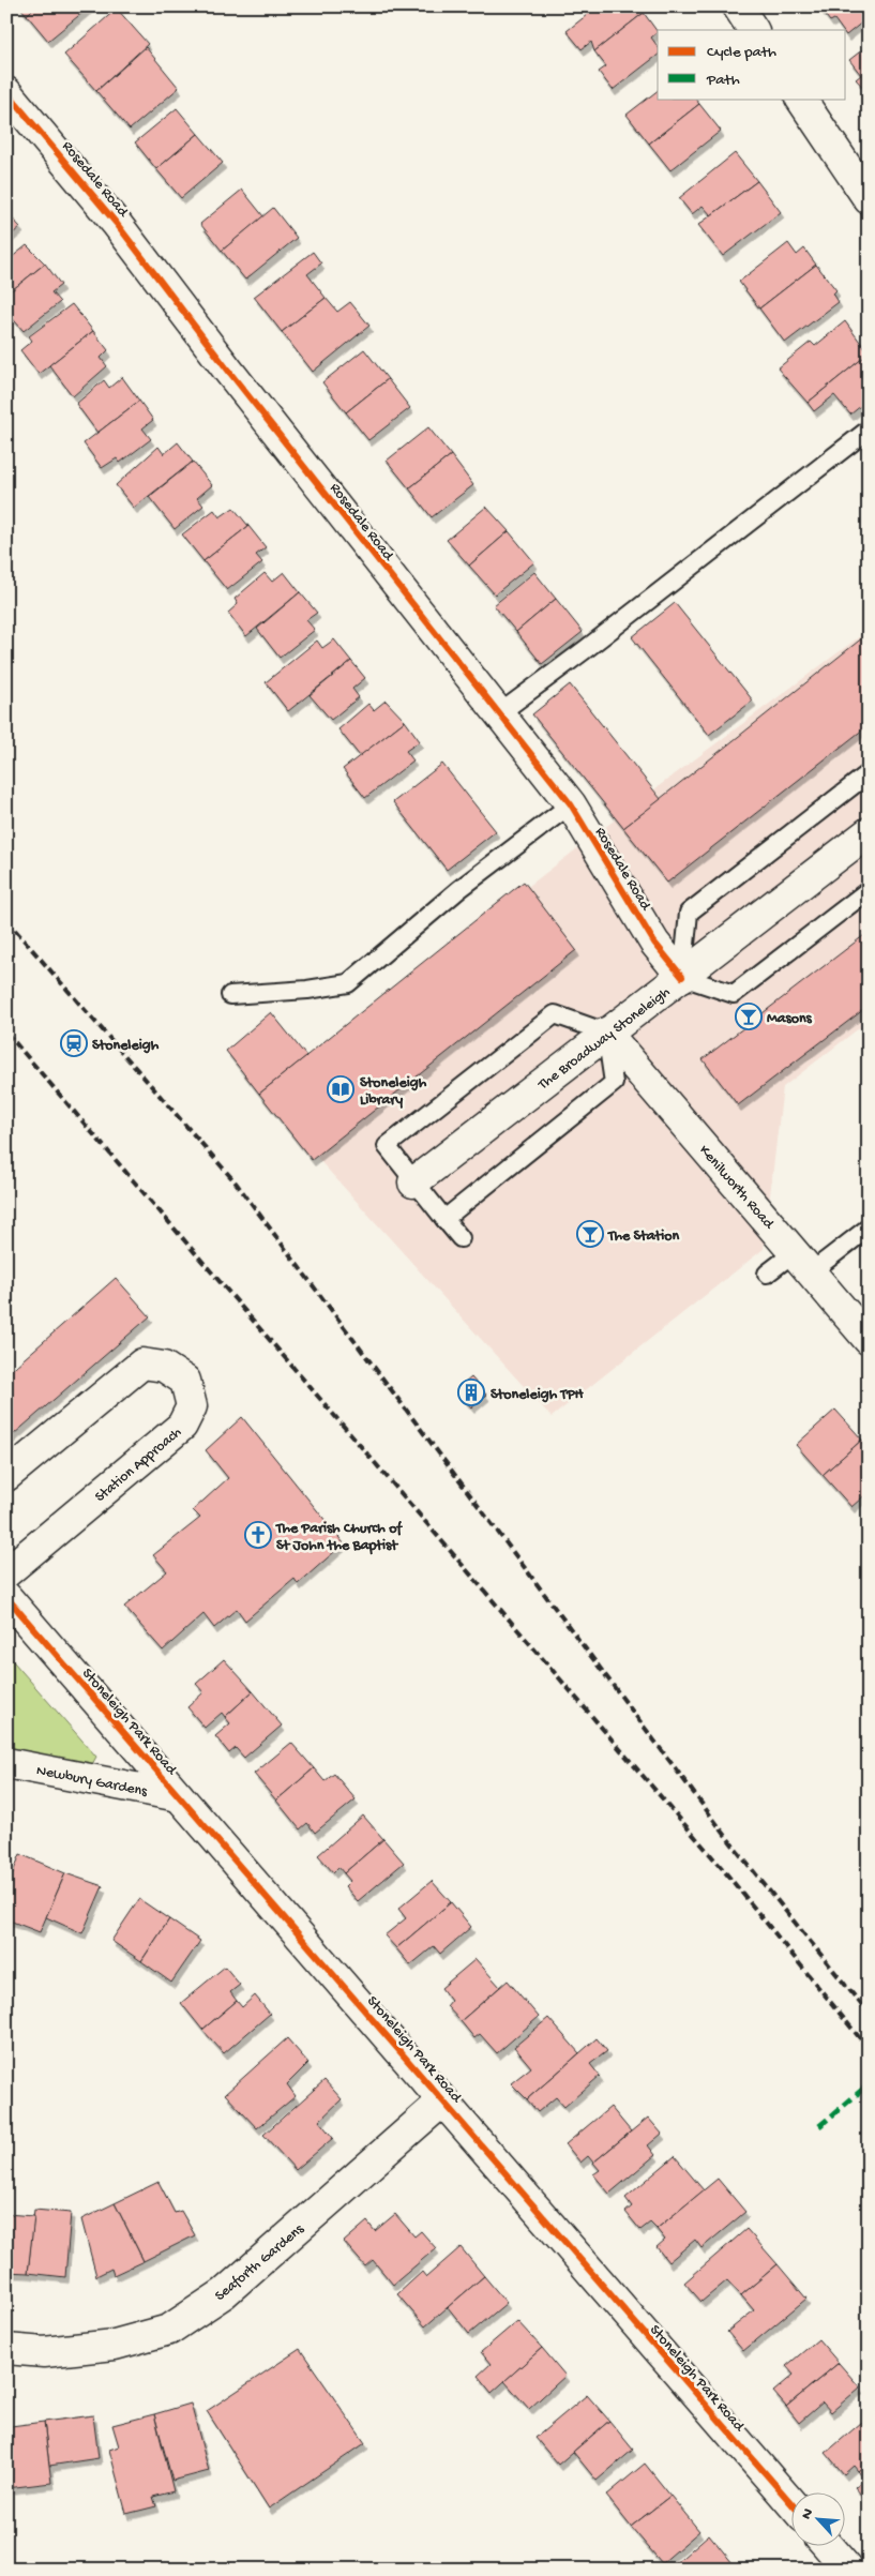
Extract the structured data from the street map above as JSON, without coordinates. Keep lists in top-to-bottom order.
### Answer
{
  "streets": {
    "street": [
      "Rosedale Road",
      "The Broadway Stoneleigh",
      "Kenilworth Road",
      "Station Approach",
      "Stoneleigh Park Road",
      "Newbury Gardens",
      "Seaforth Gardens"
    ]
  },
  "crossings": [
    ["Rosedale Road", "The Broadway Stoneleigh"],
    ["The Broadway Stoneleigh", "Kenilworth Road"],
    ["Stoneleigh Park Road", "Newbury Gardens"],
    ["Stoneleigh Park Road", "Seaforth Gardens"]
  ],
  "places": {
    "bar": ["Masons", "The Station"],
    "station": ["Stoneleigh"],
    "library": ["Stoneleigh Library"],
    "building": ["Stoneleigh TPH"],
    "church": ["The Parish Church of St John the Baptist"]
  },
  "legend": ["Cycle path", "Path"],
  "north": "top left"
}
